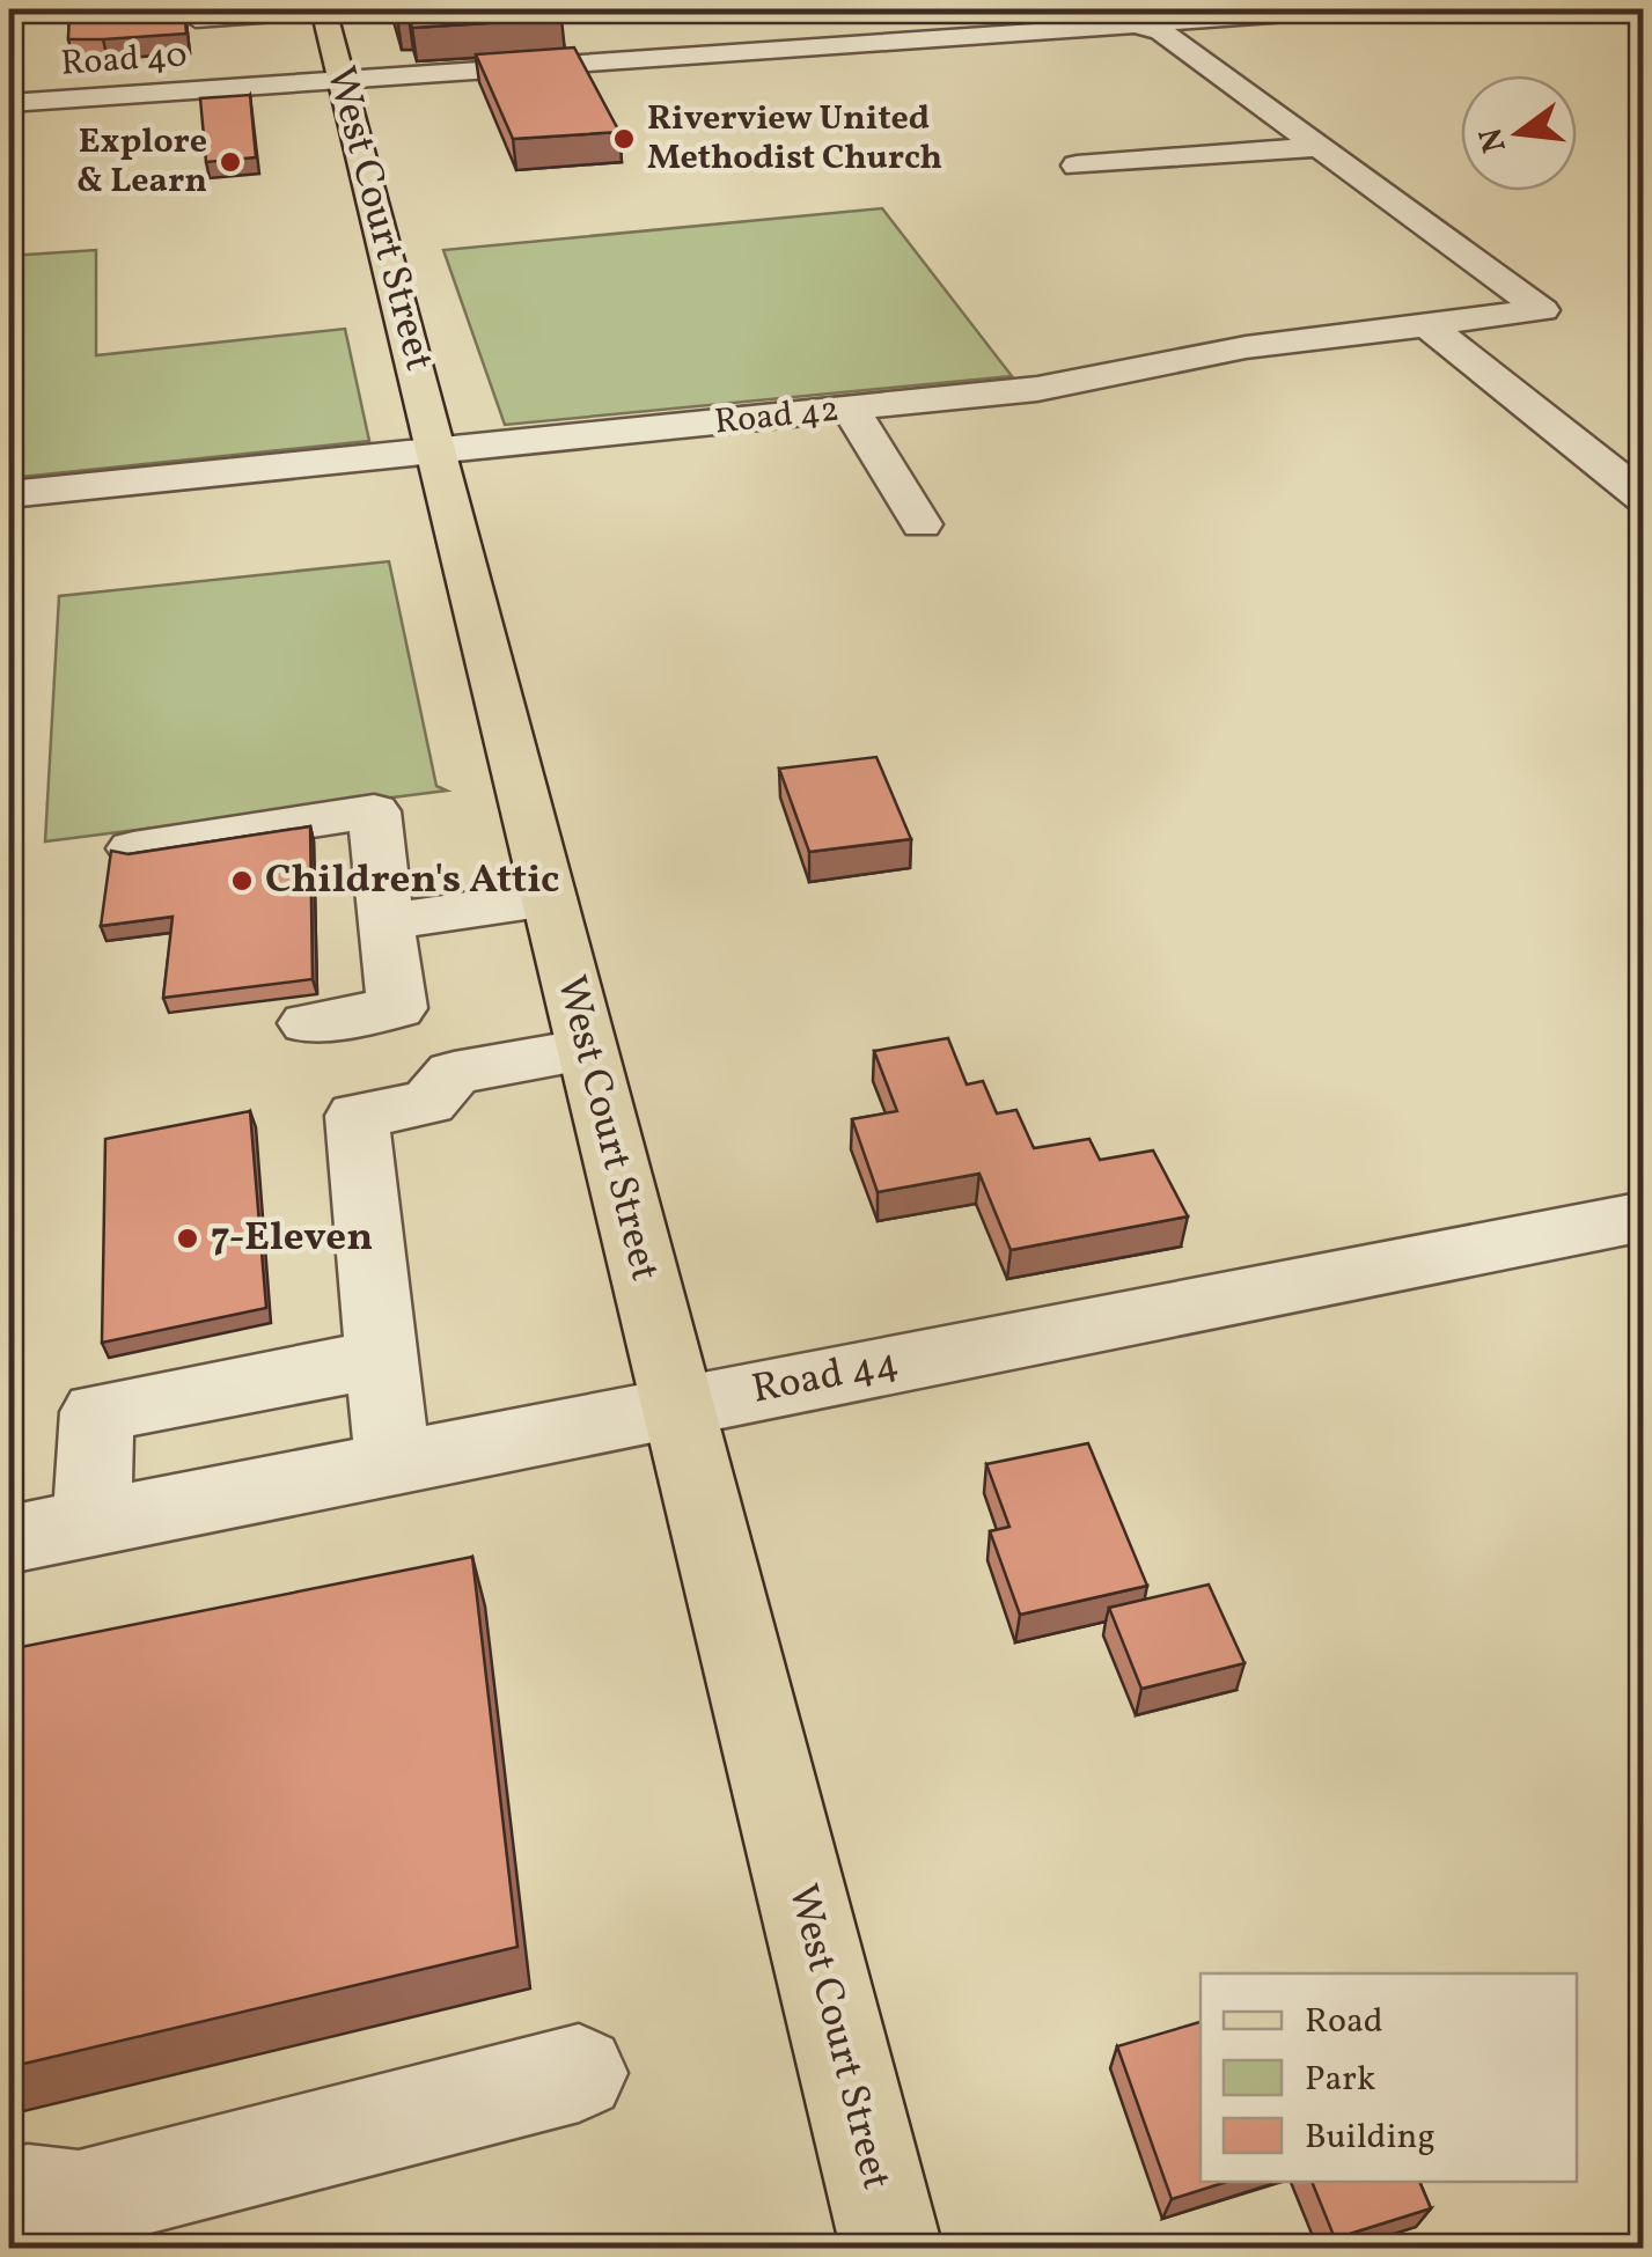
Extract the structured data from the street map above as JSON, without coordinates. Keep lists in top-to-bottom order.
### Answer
{
  "streets": {
    "main road": ["West Court Street"],
    "street": ["Road 40", "Road 42", "Road 44"]
  },
  "crossings": [
    ["Road 40", "West Court Street"],
    ["West Court Street", "Road 42"],
    ["West Court Street", "Road 44"]
  ],
  "places": [
    "Riverview United Methodist Church",
    "Explore & Learn",
    "Children's Attic",
    "7-Eleven"
  ],
  "legend": ["Road", "Park", "Building"],
  "north": "left"
}
